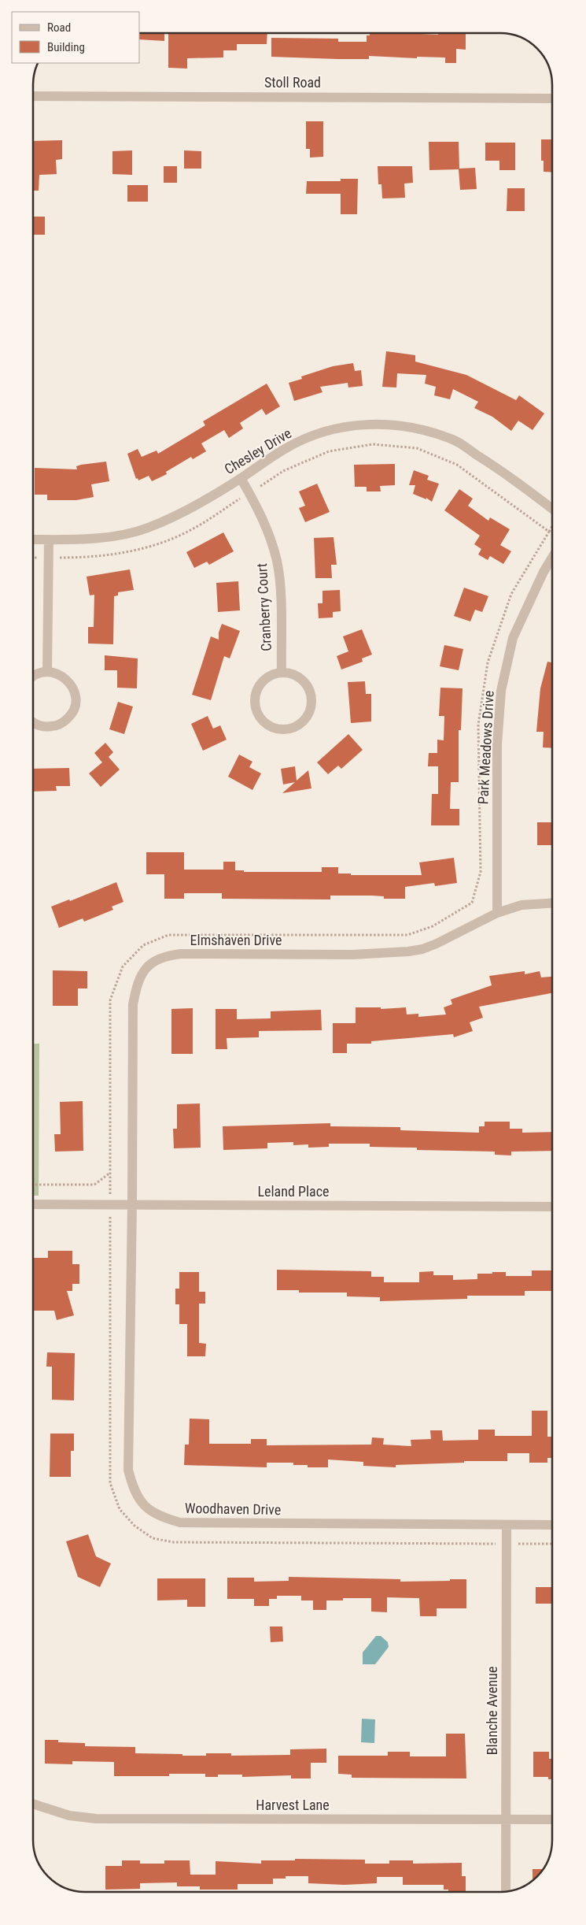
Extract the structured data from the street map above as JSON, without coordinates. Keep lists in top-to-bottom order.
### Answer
{
  "streets": {
    "street": [
      "Stoll Road",
      "Chesley Drive",
      "Cranberry Court",
      "Park Meadows Drive",
      "Elmshaven Drive",
      "Leland Place",
      "Woodhaven Drive",
      "Blanche Avenue",
      "Harvest Lane"
    ]
  },
  "crossings": [
    ["Chesley Drive", "Cranberry Court"],
    ["Park Meadows Drive", "Elmshaven Drive"],
    ["Elmshaven Drive", "Leland Place"],
    ["Elmshaven Drive", "Woodhaven Drive"],
    ["Leland Place", "Woodhaven Drive"],
    ["Woodhaven Drive", "Blanche Avenue"],
    ["Blanche Avenue", "Harvest Lane"]
  ],
  "legend": ["Road", "Building"]
}
